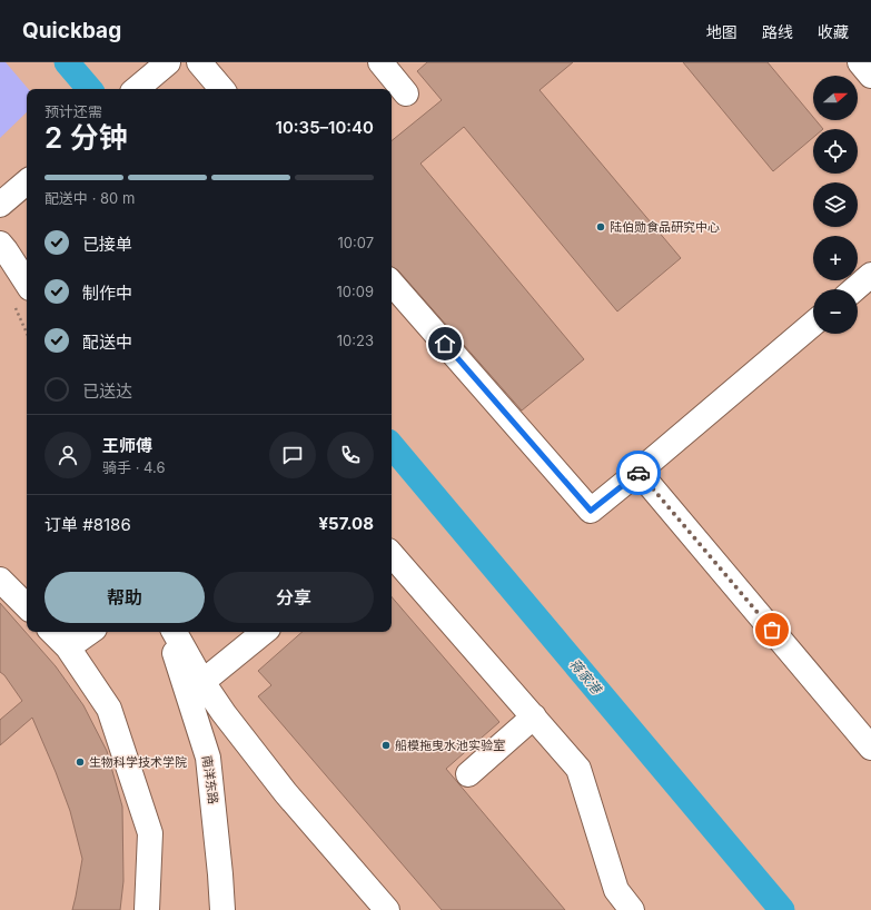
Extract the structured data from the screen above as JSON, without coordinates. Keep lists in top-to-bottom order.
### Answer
{
  "streets": {
    "lane": ["南洋东路"]
  },
  "water": ["蒋家港"],
  "places": ["陆伯勋食品研究中心", "船模拖曳水池实验室", "生物科学技术学院"],
  "north": "right",
  "page": {
    "header": "Quickbag",
    "nav": ["地图", "路线", "收藏"],
    "map_buttons": ["+", "−"],
    "heading": ["2 分钟", "预计还需", "10:35–10:40"],
    "panel": [
      "王师傅",
      "骑手 · 4.6",
      "订单 #8186",
      "¥57.08"
    ],
    "bar": "配送中 · 80 m",
    "list": [
      ["已接单", "10:07"],
      ["制作中", "10:09"],
      ["配送中", "10:23"],
      "已送达"
    ],
    "buttons": ["帮助", "分享"]
  }
}
